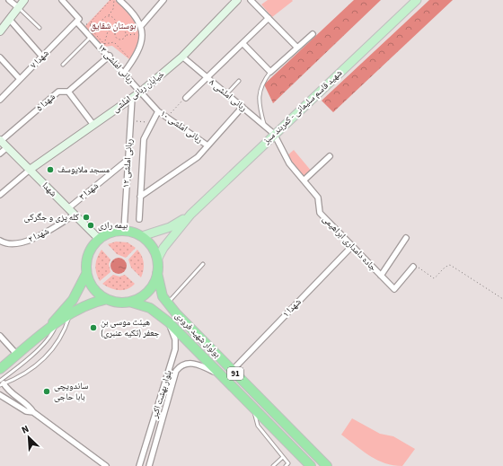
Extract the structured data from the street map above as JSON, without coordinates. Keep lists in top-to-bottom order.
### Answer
{
  "streets": {
    "highway": ["بولوار شهید فرودی", "91"],
    "main road": ["شهید قاسم سلیمانی - کمربند سبز"],
    "street": [
      "شهدا ۷",
      "ربانی املشی ۱۳",
      "خیابان ربانی املشی",
      "ربانی املشی ۸",
      "شهدا ۵",
      "ربانی املشی ۱۰",
      "ربانی املشی ۱۲",
      "شهدا",
      "شهدا ۳",
      "شهدا ۲",
      "جاده دامداری ابراهیمی",
      "شهدا ۱",
      "بلوار بهشت اکبر"
    ]
  },
  "crossings": [
    ["شهدا ۷", "ربانی املشی ۱۳"],
    ["ربانی املشی ۱۳", "خیابان ربانی املشی"],
    ["ربانی املشی ۱۳", "شهدا ۵"],
    ["ربانی املشی ۱۳", "ربانی املشی ۱۰"],
    ["خیابان ربانی املشی", "ربانی املشی ۸"],
    ["خیابان ربانی املشی", "ربانی املشی ۱۰"],
    ["خیابان ربانی املشی", "ربانی املشی ۱۲"],
    ["خیابان ربانی املشی", "شهدا"],
    ["ربانی املشی ۸", "شهید قاسم سلیمانی - کمربند سبز"],
    ["ربانی املشی ۸", "جاده دامداری ابراهیمی"],
    ["شهدا ۵", "شهدا"],
    ["شهید قاسم سلیمانی - کمربند سبز", "جاده دامداری ابراهیمی"],
    ["ربانی املشی ۱۲", "شهدا"],
    ["ربانی املشی ۱۲", "شهدا ۳"],
    ["ربانی املشی ۱۲", "بولوار شهید فرودی"],
    ["ربانی املشی ۱۲", "91"],
    ["شهدا", "شهدا ۳"],
    ["شهدا", "شهدا ۲"],
    ["شهدا", "بولوار شهید فرودی"],
    ["شهدا", "91"],
    ["جاده دامداری ابراهیمی", "شهدا ۱"],
    ["شهدا ۱", "بولوار شهید فرودی"],
    ["بولوار شهید فرودی", "91"],
    ["بولوار شهید فرودی", "بلوار بهشت اکبر"]
  ],
  "parks": ["بوستان شقایق"],
  "places": [
    "مسجد ملایوسف",
    "کله پزی و جگرکی",
    "بیمه رازی",
    "هيئت موسی بن جعفر (تکیه عنبری)",
    "ساندویچی بابا حاجی"
  ],
  "north": "top left"
}
